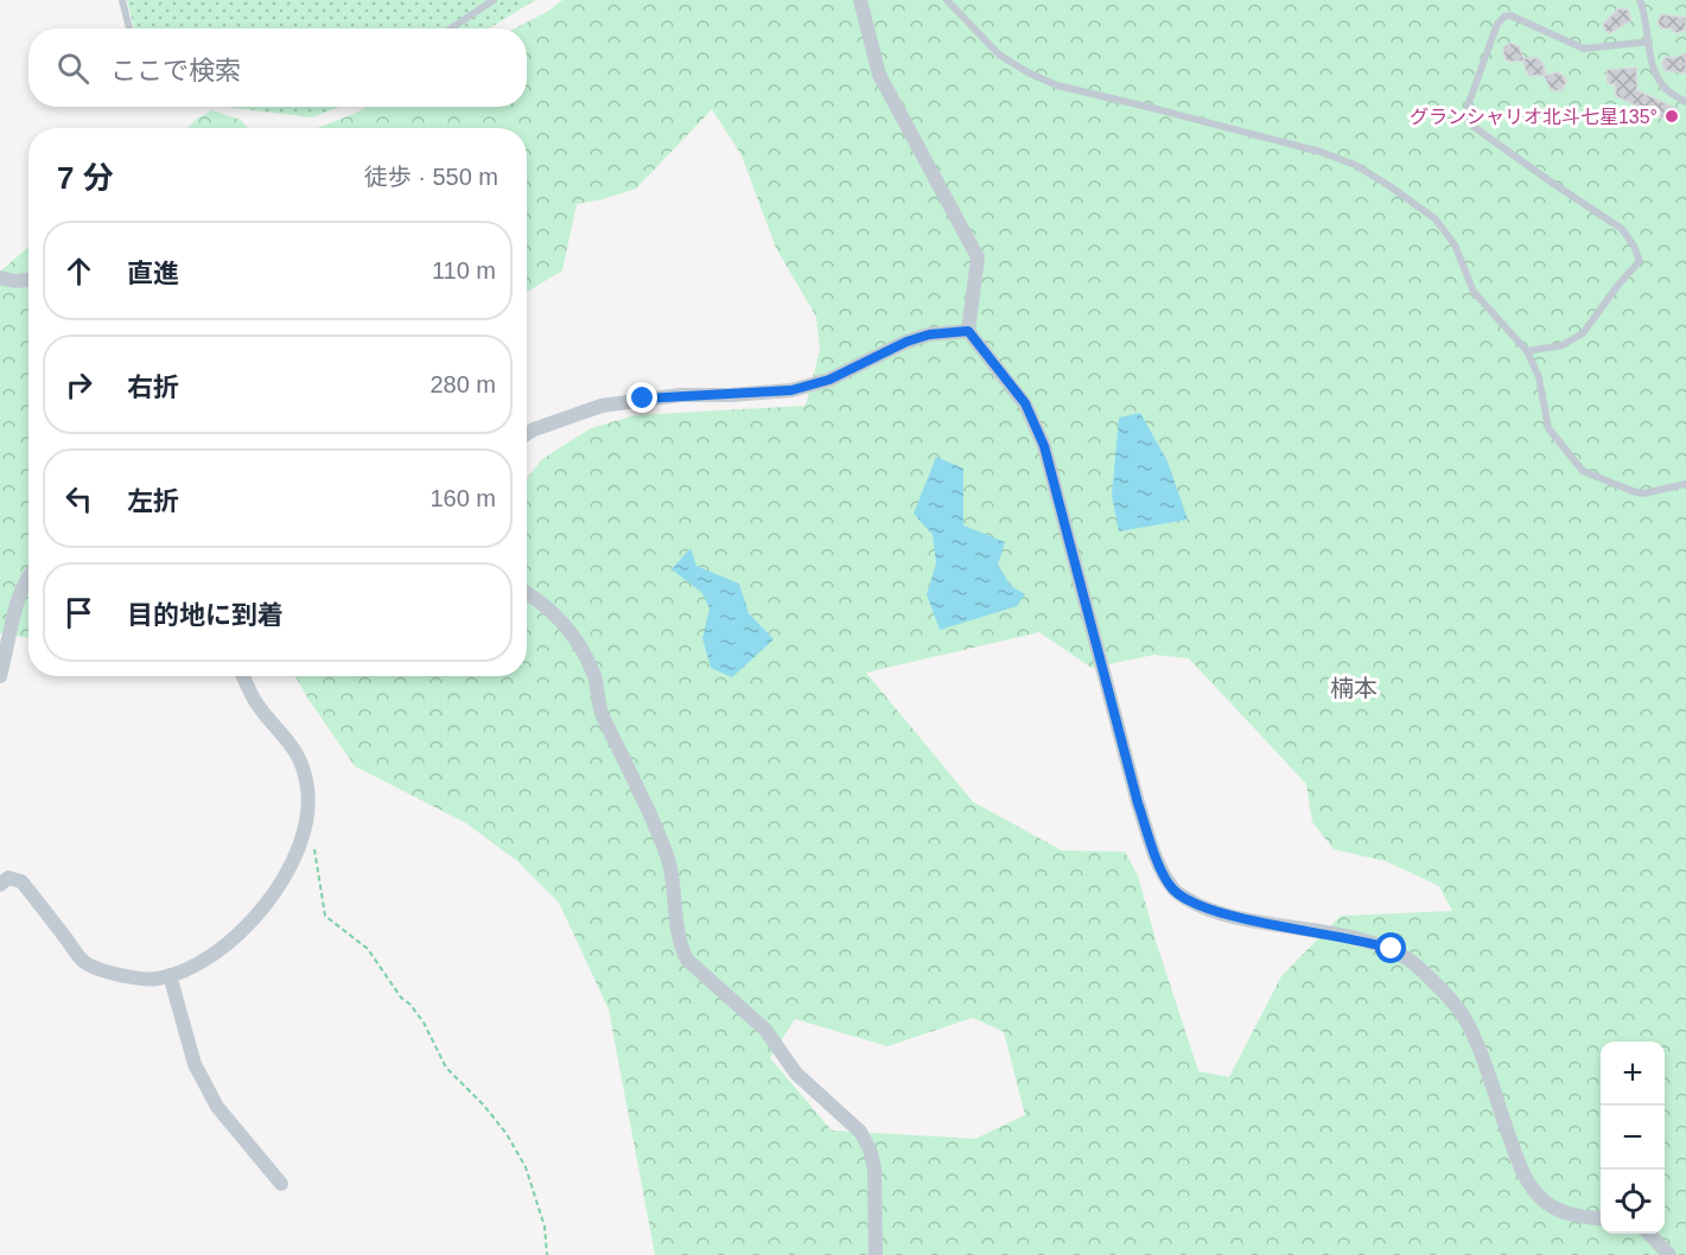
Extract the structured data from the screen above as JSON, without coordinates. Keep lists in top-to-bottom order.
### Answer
{
  "districts": ["楠本"],
  "places": ["グランシャリオ北斗七星135°"],
  "page": {
    "search": "ここで検索",
    "heading": ["7 分", "徒歩 · 550 m"],
    "list": [
      ["直進", "110 m"],
      ["右折", "280 m"],
      ["左折", "160 m"],
      "目的地に到着"
    ],
    "map_buttons": ["+", "−"]
  }
}
